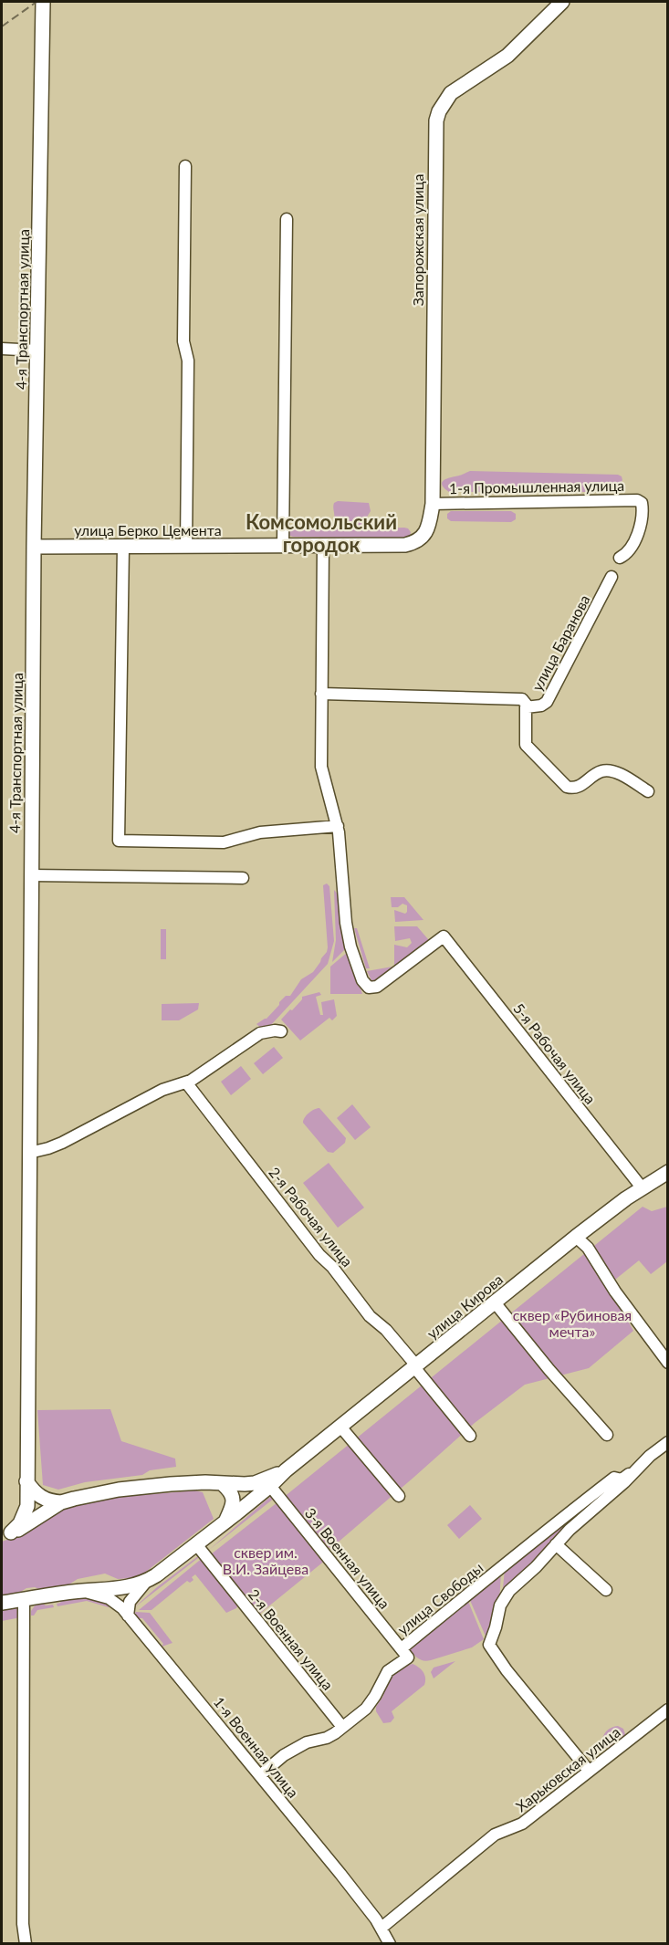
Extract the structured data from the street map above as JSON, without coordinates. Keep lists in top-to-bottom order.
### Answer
{
  "streets": {
    "main road": [
      "Запорожская улица",
      "4-я Транспортная улица",
      "улица Берко Цемента",
      "улица Кирова"
    ],
    "street": [
      "1-я Промышленная улица",
      "улица Баранова",
      "5-я Рабочая улица",
      "2-я Рабочая улица",
      "3-я Военная улица",
      "улица Свободы",
      "2-я Военная улица",
      "1-я Военная улица",
      "Харьковская улица"
    ]
  },
  "crossings": [
    ["Запорожская улица", "1-я Промышленная улица"],
    ["Запорожская улица", "улица Берко Цемента"],
    ["4-я Транспортная улица", "улица Берко Цемента"],
    ["5-я Рабочая улица", "улица Кирова"],
    ["2-я Рабочая улица", "улица Кирова"],
    ["улица Кирова", "3-я Военная улица"],
    ["улица Кирова", "2-я Военная улица"],
    ["улица Кирова", "1-я Военная улица"],
    ["3-я Военная улица", "улица Свободы"],
    ["улица Свободы", "2-я Военная улица"],
    ["улица Свободы", "1-я Военная улица"],
    ["улица Свободы", "Харьковская улица"],
    ["1-я Военная улица", "Харьковская улица"]
  ],
  "districts": ["Комсомольский городок"],
  "parks": ["сквер «Рубиновая мечта»", "сквер им. В.И. Зайцева"]
}
